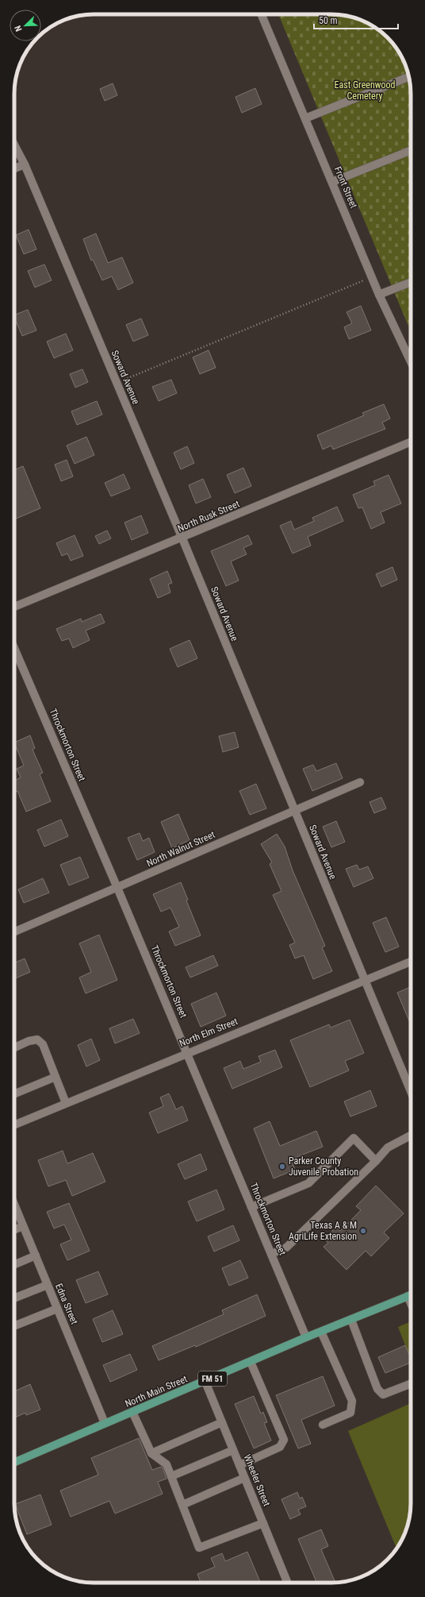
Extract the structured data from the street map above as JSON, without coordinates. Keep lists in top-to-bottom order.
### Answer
{
  "streets": {
    "main road": ["FM 51", "North Main Street"],
    "street": [
      "Front Street",
      "Soward Avenue",
      "North Rusk Street",
      "Throckmorton Street",
      "North Walnut Street",
      "North Elm Street",
      "Edna Street",
      "Wheeler Street"
    ]
  },
  "crossings": [
    ["Soward Avenue", "North Rusk Street"],
    ["Soward Avenue", "North Walnut Street"],
    ["Soward Avenue", "North Elm Street"],
    ["Throckmorton Street", "North Walnut Street"],
    ["Throckmorton Street", "North Elm Street"],
    ["Throckmorton Street", "North Main Street"],
    ["Edna Street", "North Main Street"],
    ["North Main Street", "Wheeler Street"]
  ],
  "parks": ["East Greenwood Cemetery"],
  "places": ["Parker County Juvenile Probation", "Texas A & M AgriLife Extension"],
  "scale_bar": "50 m",
  "north": "bottom left"
}
